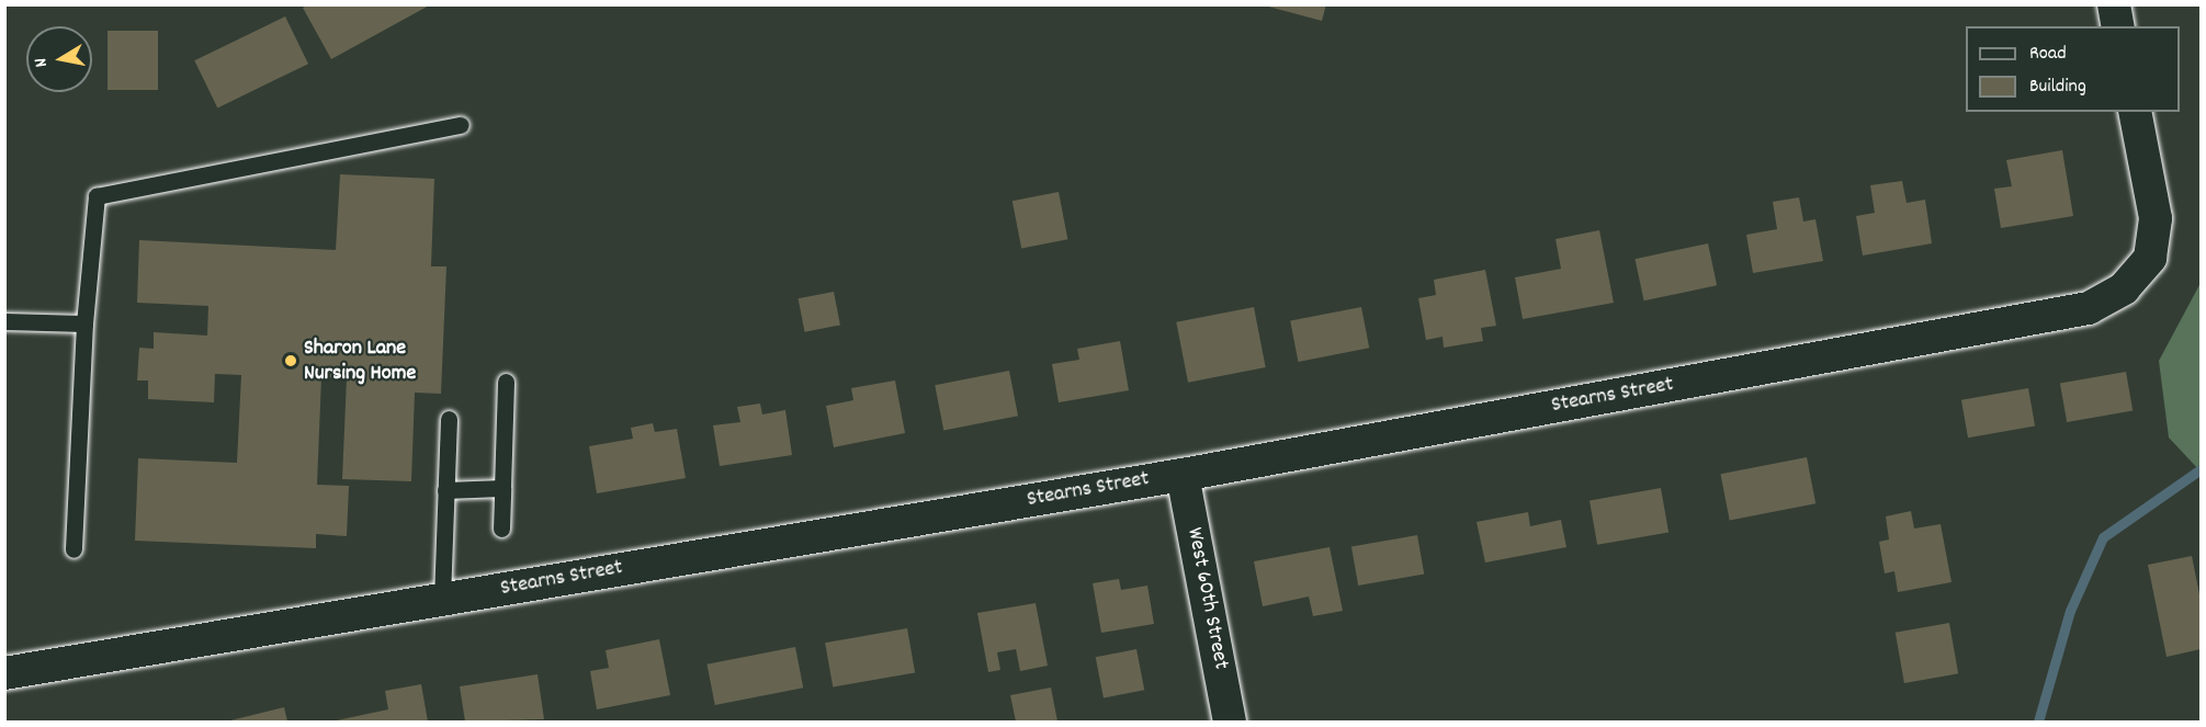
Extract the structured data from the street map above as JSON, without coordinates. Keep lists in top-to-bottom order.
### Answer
{
  "streets": {
    "street": ["Stearns Street", "West 60th Street"]
  },
  "crossings": [
    ["Stearns Street", "West 60th Street"]
  ],
  "places": ["Sharon Lane Nursing Home"],
  "legend": ["Road", "Building"],
  "north": "left"
}
